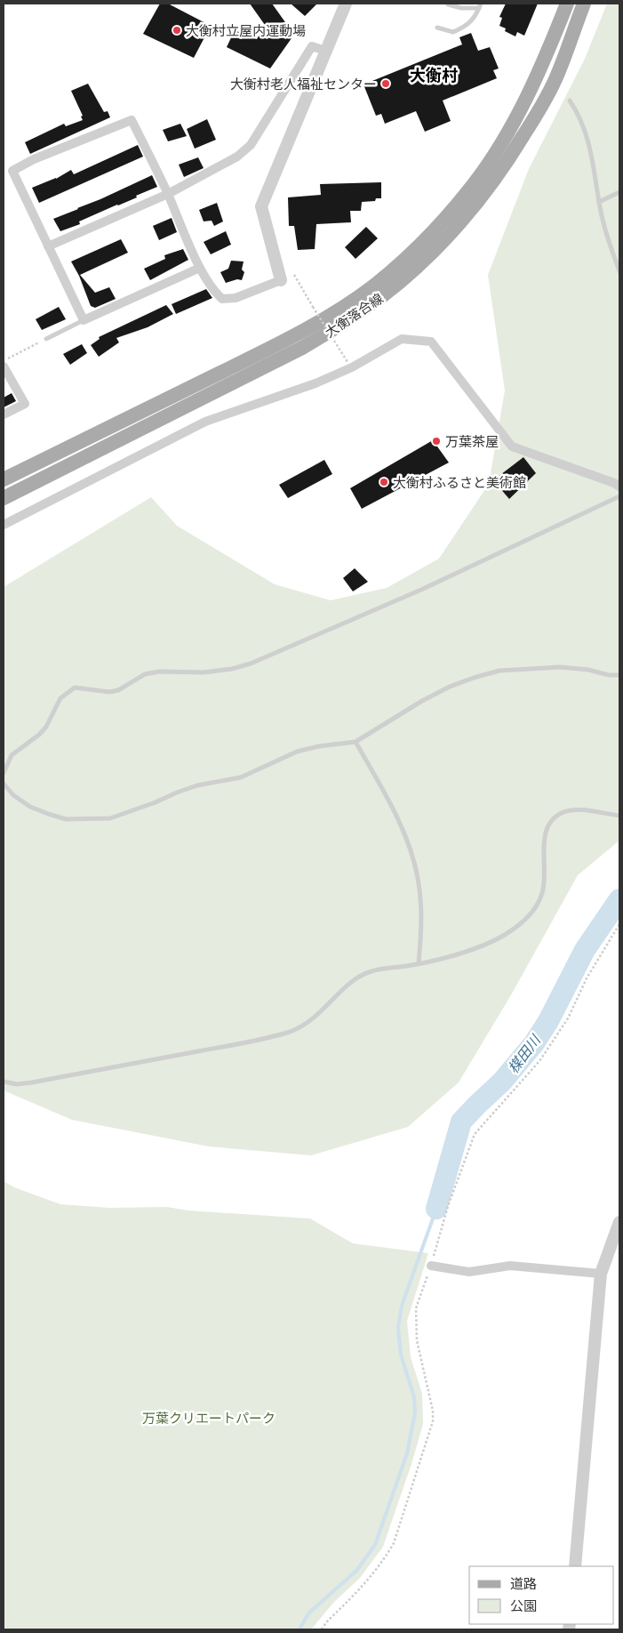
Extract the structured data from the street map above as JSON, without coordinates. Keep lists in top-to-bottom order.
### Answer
{
  "streets": {
    "main road": ["大衡落合線"]
  },
  "districts": ["大衡村"],
  "water": ["楳田川"],
  "parks": ["万葉クリエートパーク"],
  "places": [
    "大衡村立屋内運動場",
    "大衡村老人福祉センター",
    "万葉茶屋",
    "大衡村ふるさと美術館"
  ],
  "legend": ["道路", "公園"]
}
